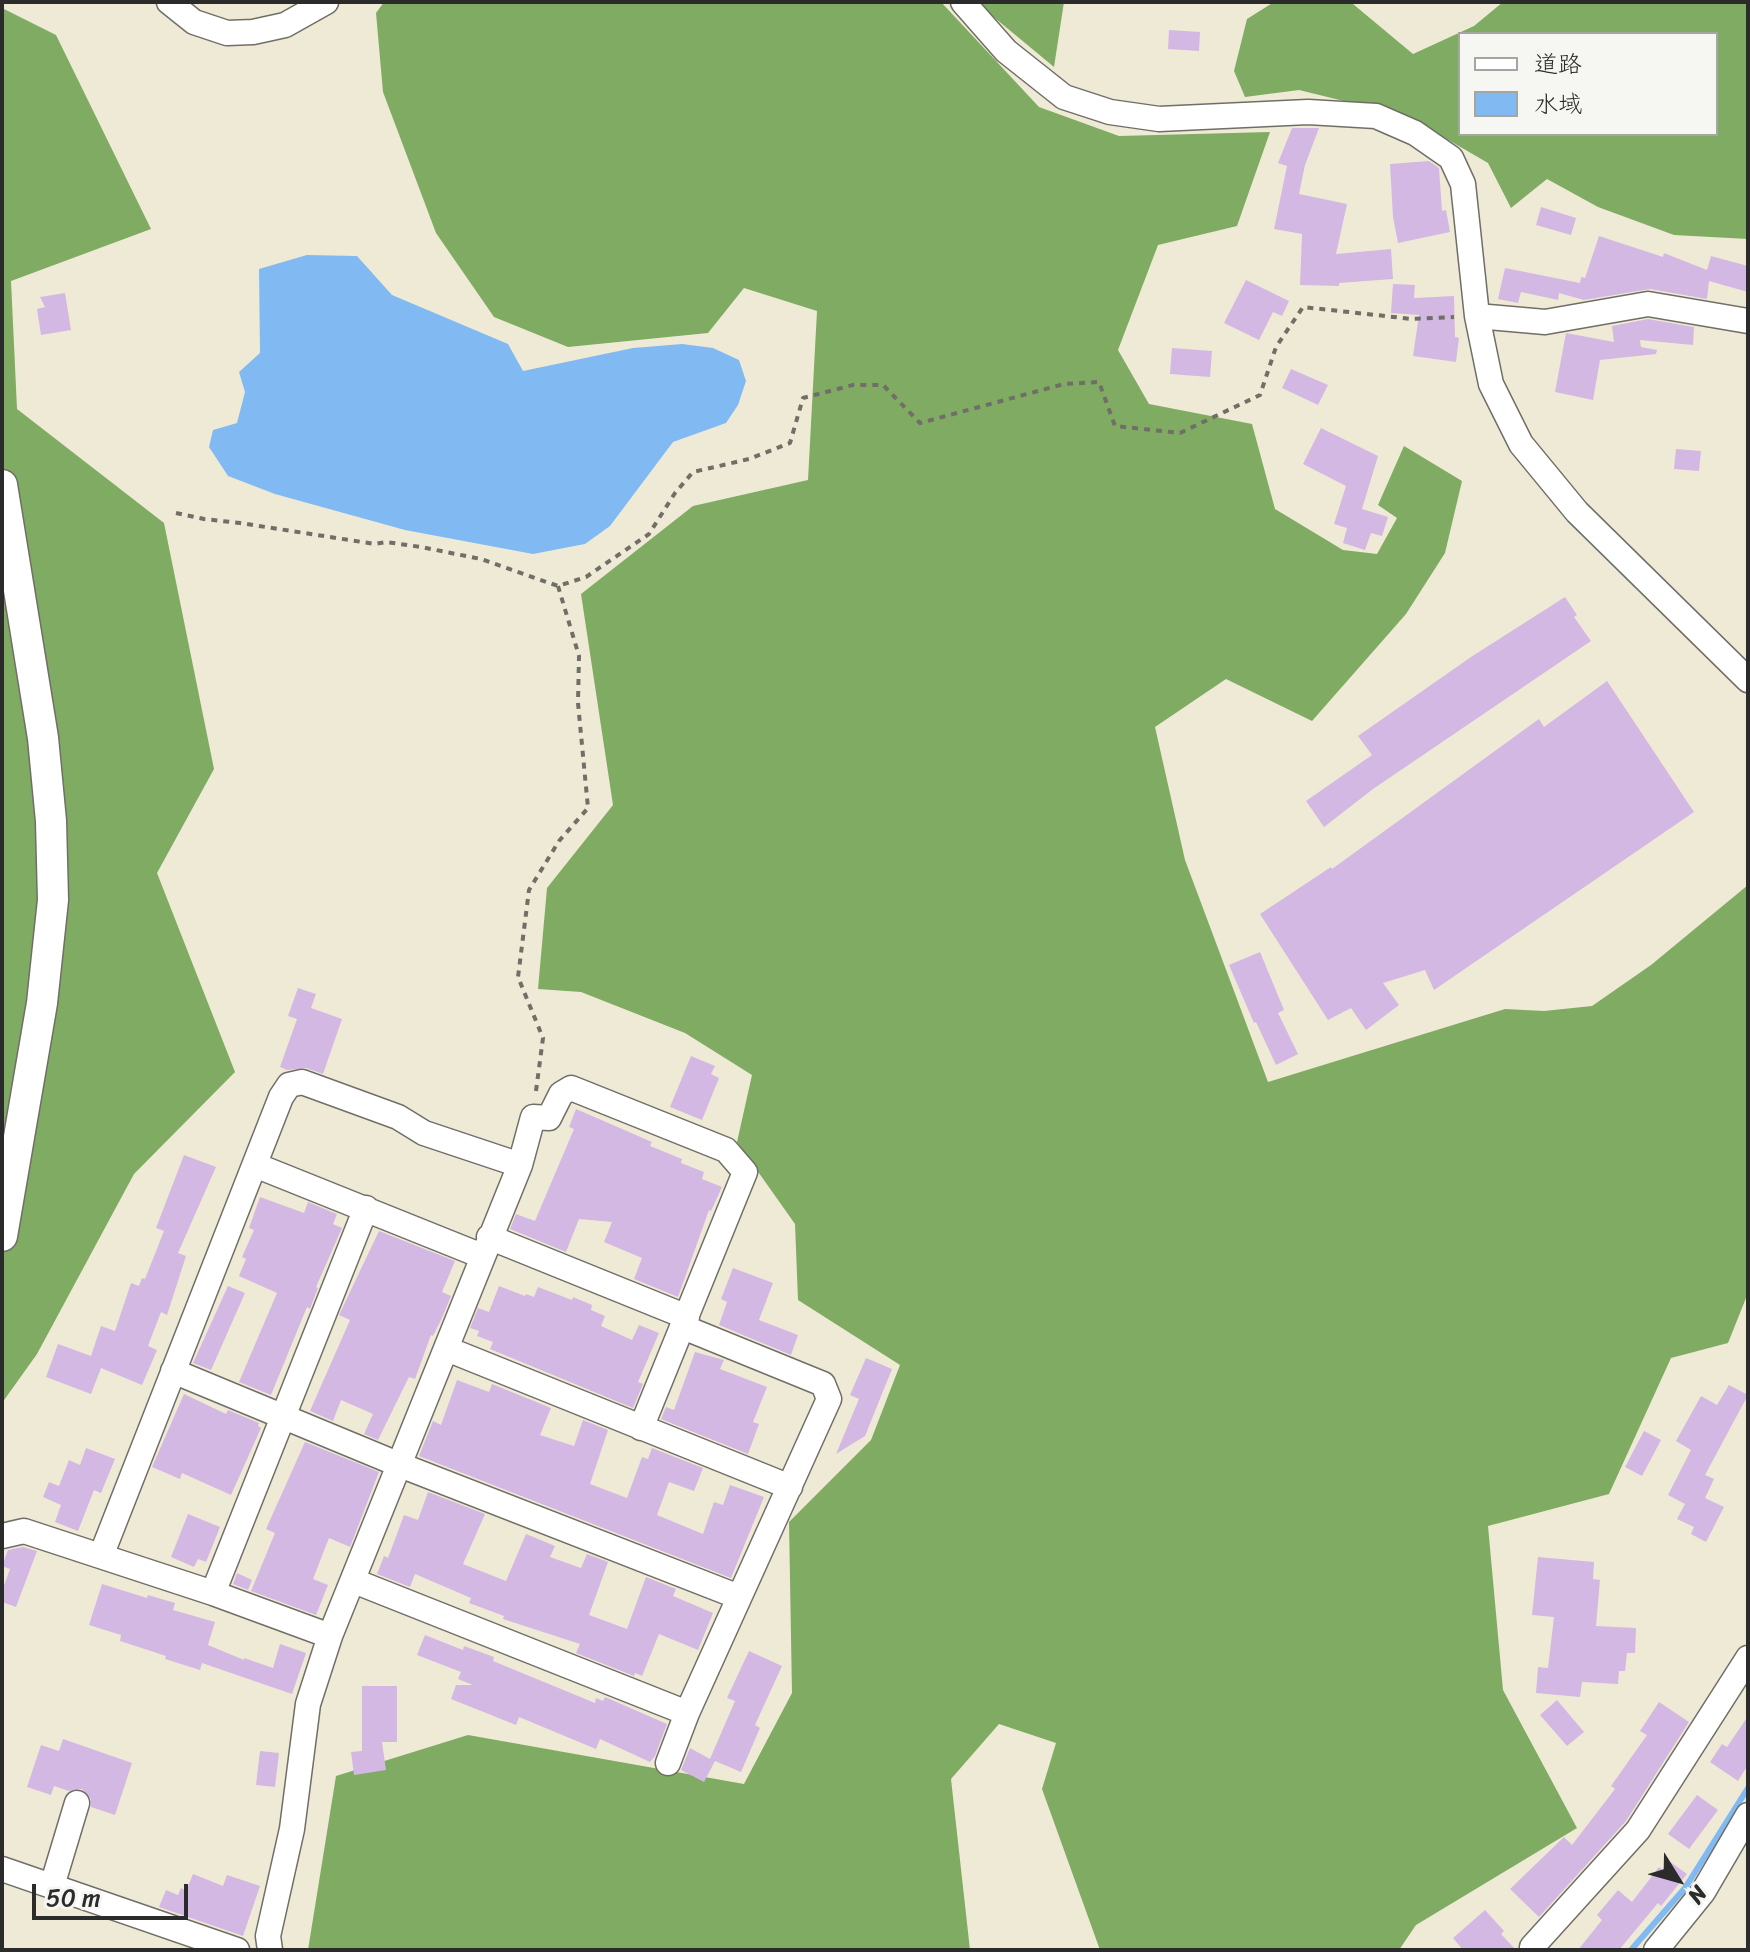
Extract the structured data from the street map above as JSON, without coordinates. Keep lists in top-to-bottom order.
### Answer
{
  "legend": ["道路", "水域"],
  "scale_bar": "50 m",
  "north": "bottom right"
}
